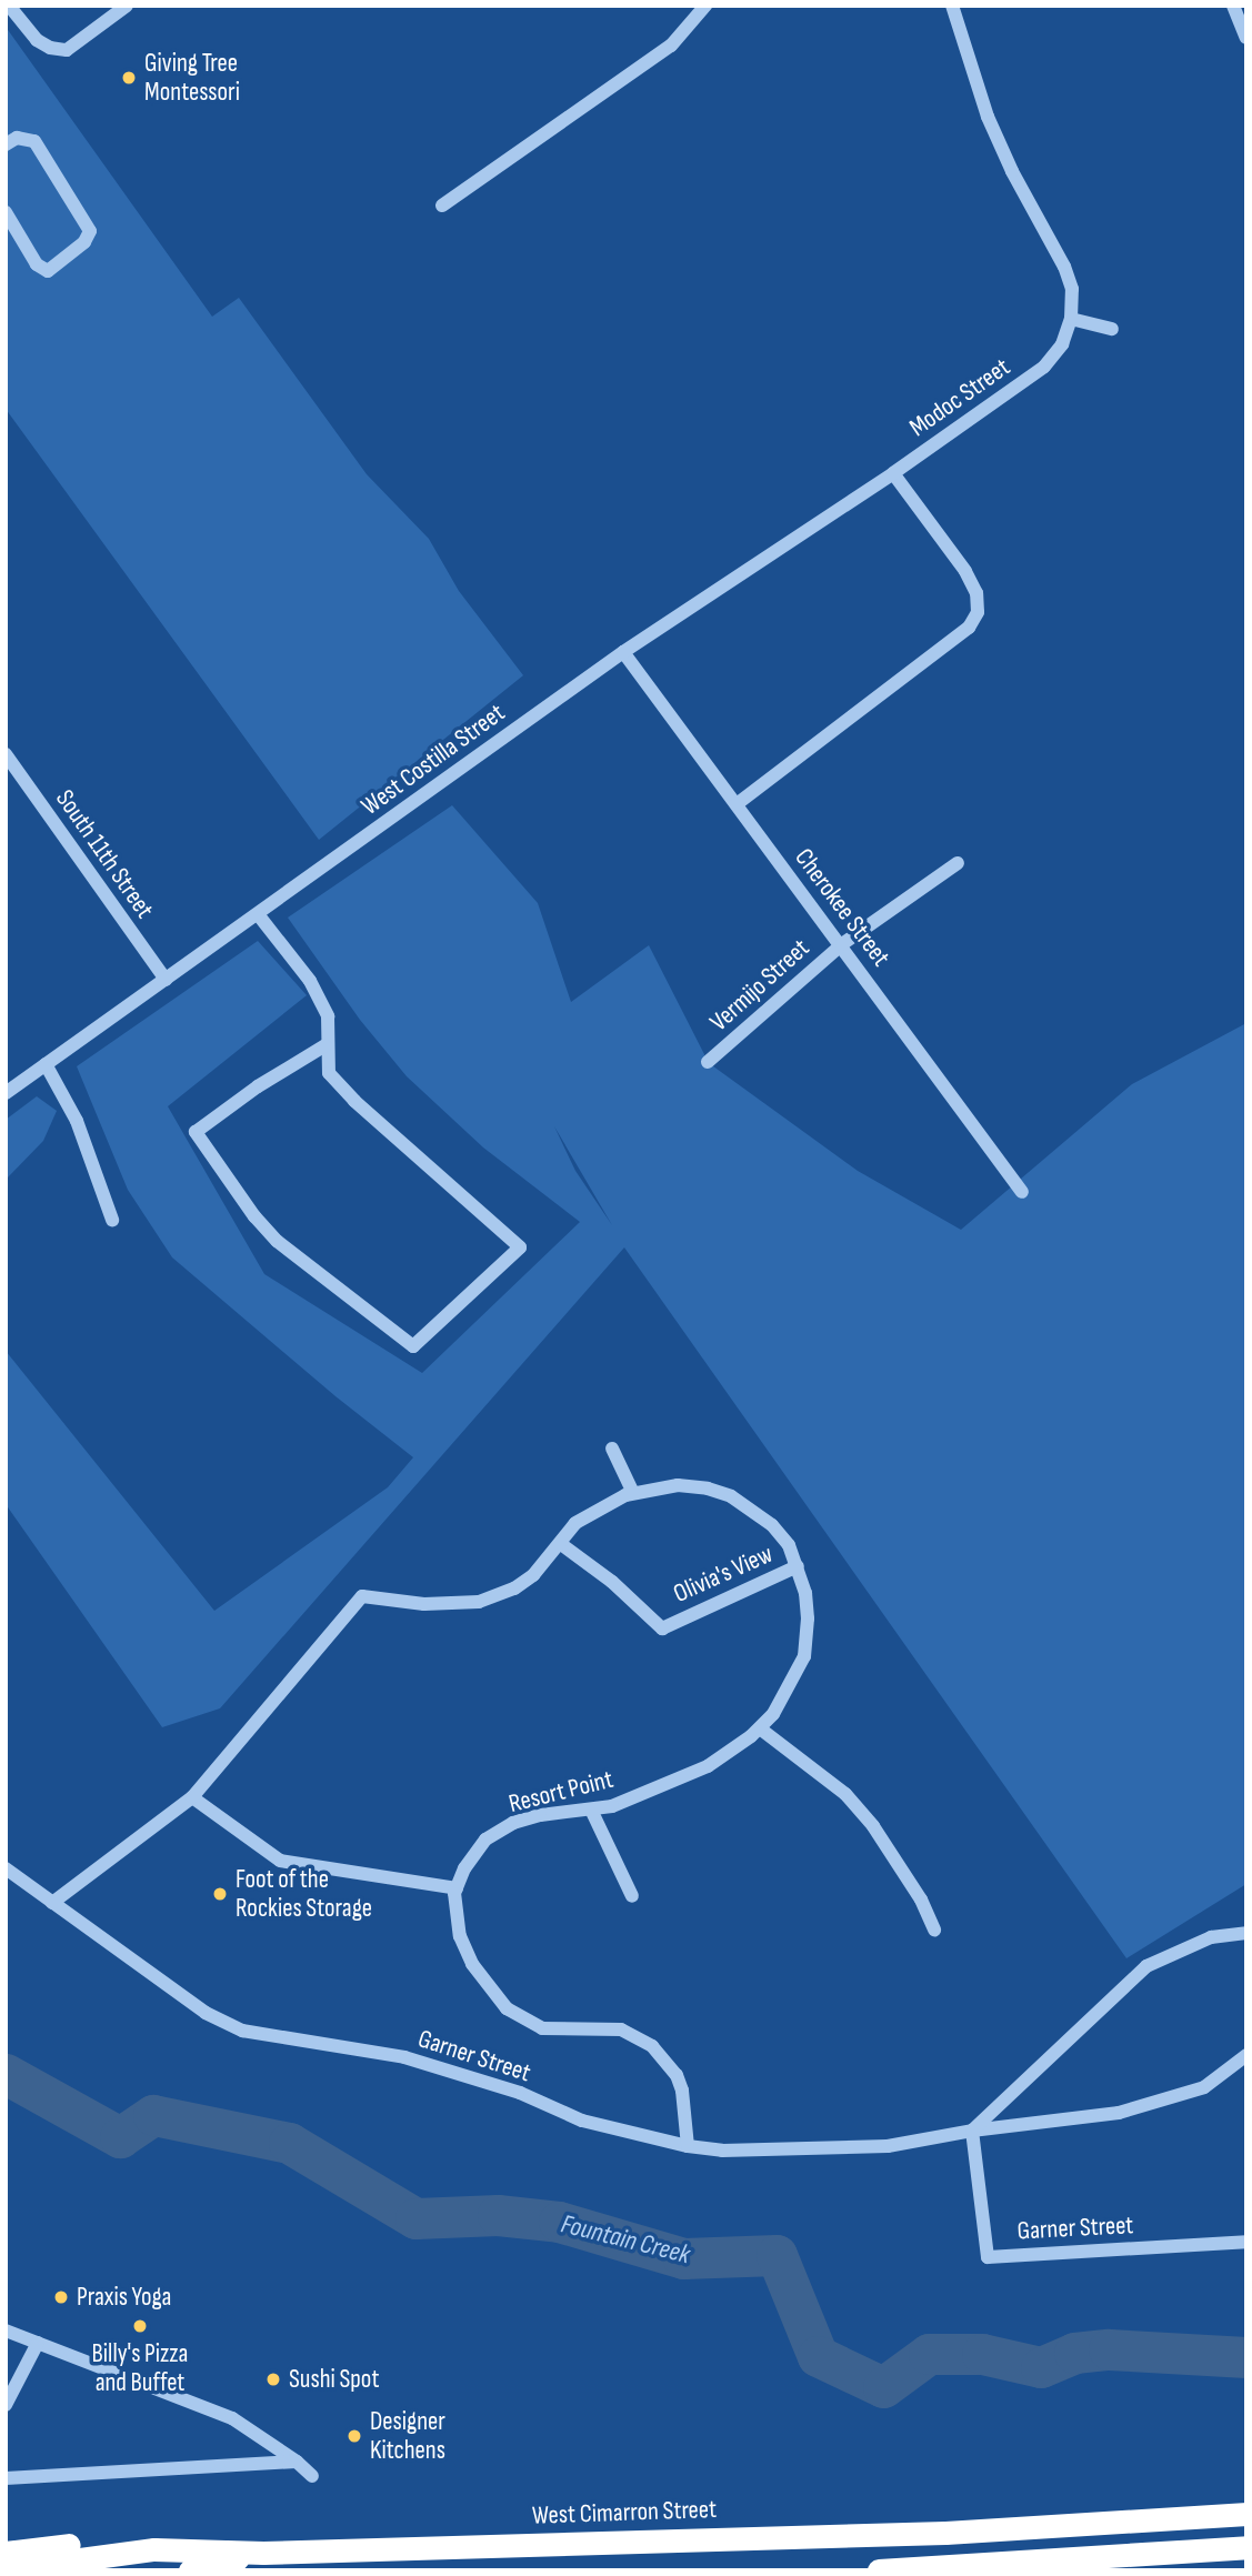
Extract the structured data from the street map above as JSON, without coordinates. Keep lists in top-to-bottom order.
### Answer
{
  "streets": {
    "highway": ["West Cimarron Street"],
    "street": [
      "Modoc Street",
      "West Costilla Street",
      "South 11th Street",
      "Cherokee Street",
      "Vermijo Street",
      "Olivia's View",
      "Resort Point",
      "Garner Street"
    ]
  },
  "crossings": [
    ["Modoc Street", "West Costilla Street"],
    ["West Costilla Street", "South 11th Street"],
    ["West Costilla Street", "Cherokee Street"],
    ["Cherokee Street", "Vermijo Street"],
    ["Olivia's View", "Resort Point"],
    ["Resort Point", "Garner Street"]
  ],
  "water": ["Fountain Creek"],
  "places": [
    "Giving Tree Montessori",
    "Foot of the Rockies Storage",
    "Praxis Yoga",
    "Billy's Pizza and Buffet",
    "Sushi Spot",
    "Designer Kitchens"
  ]
}
